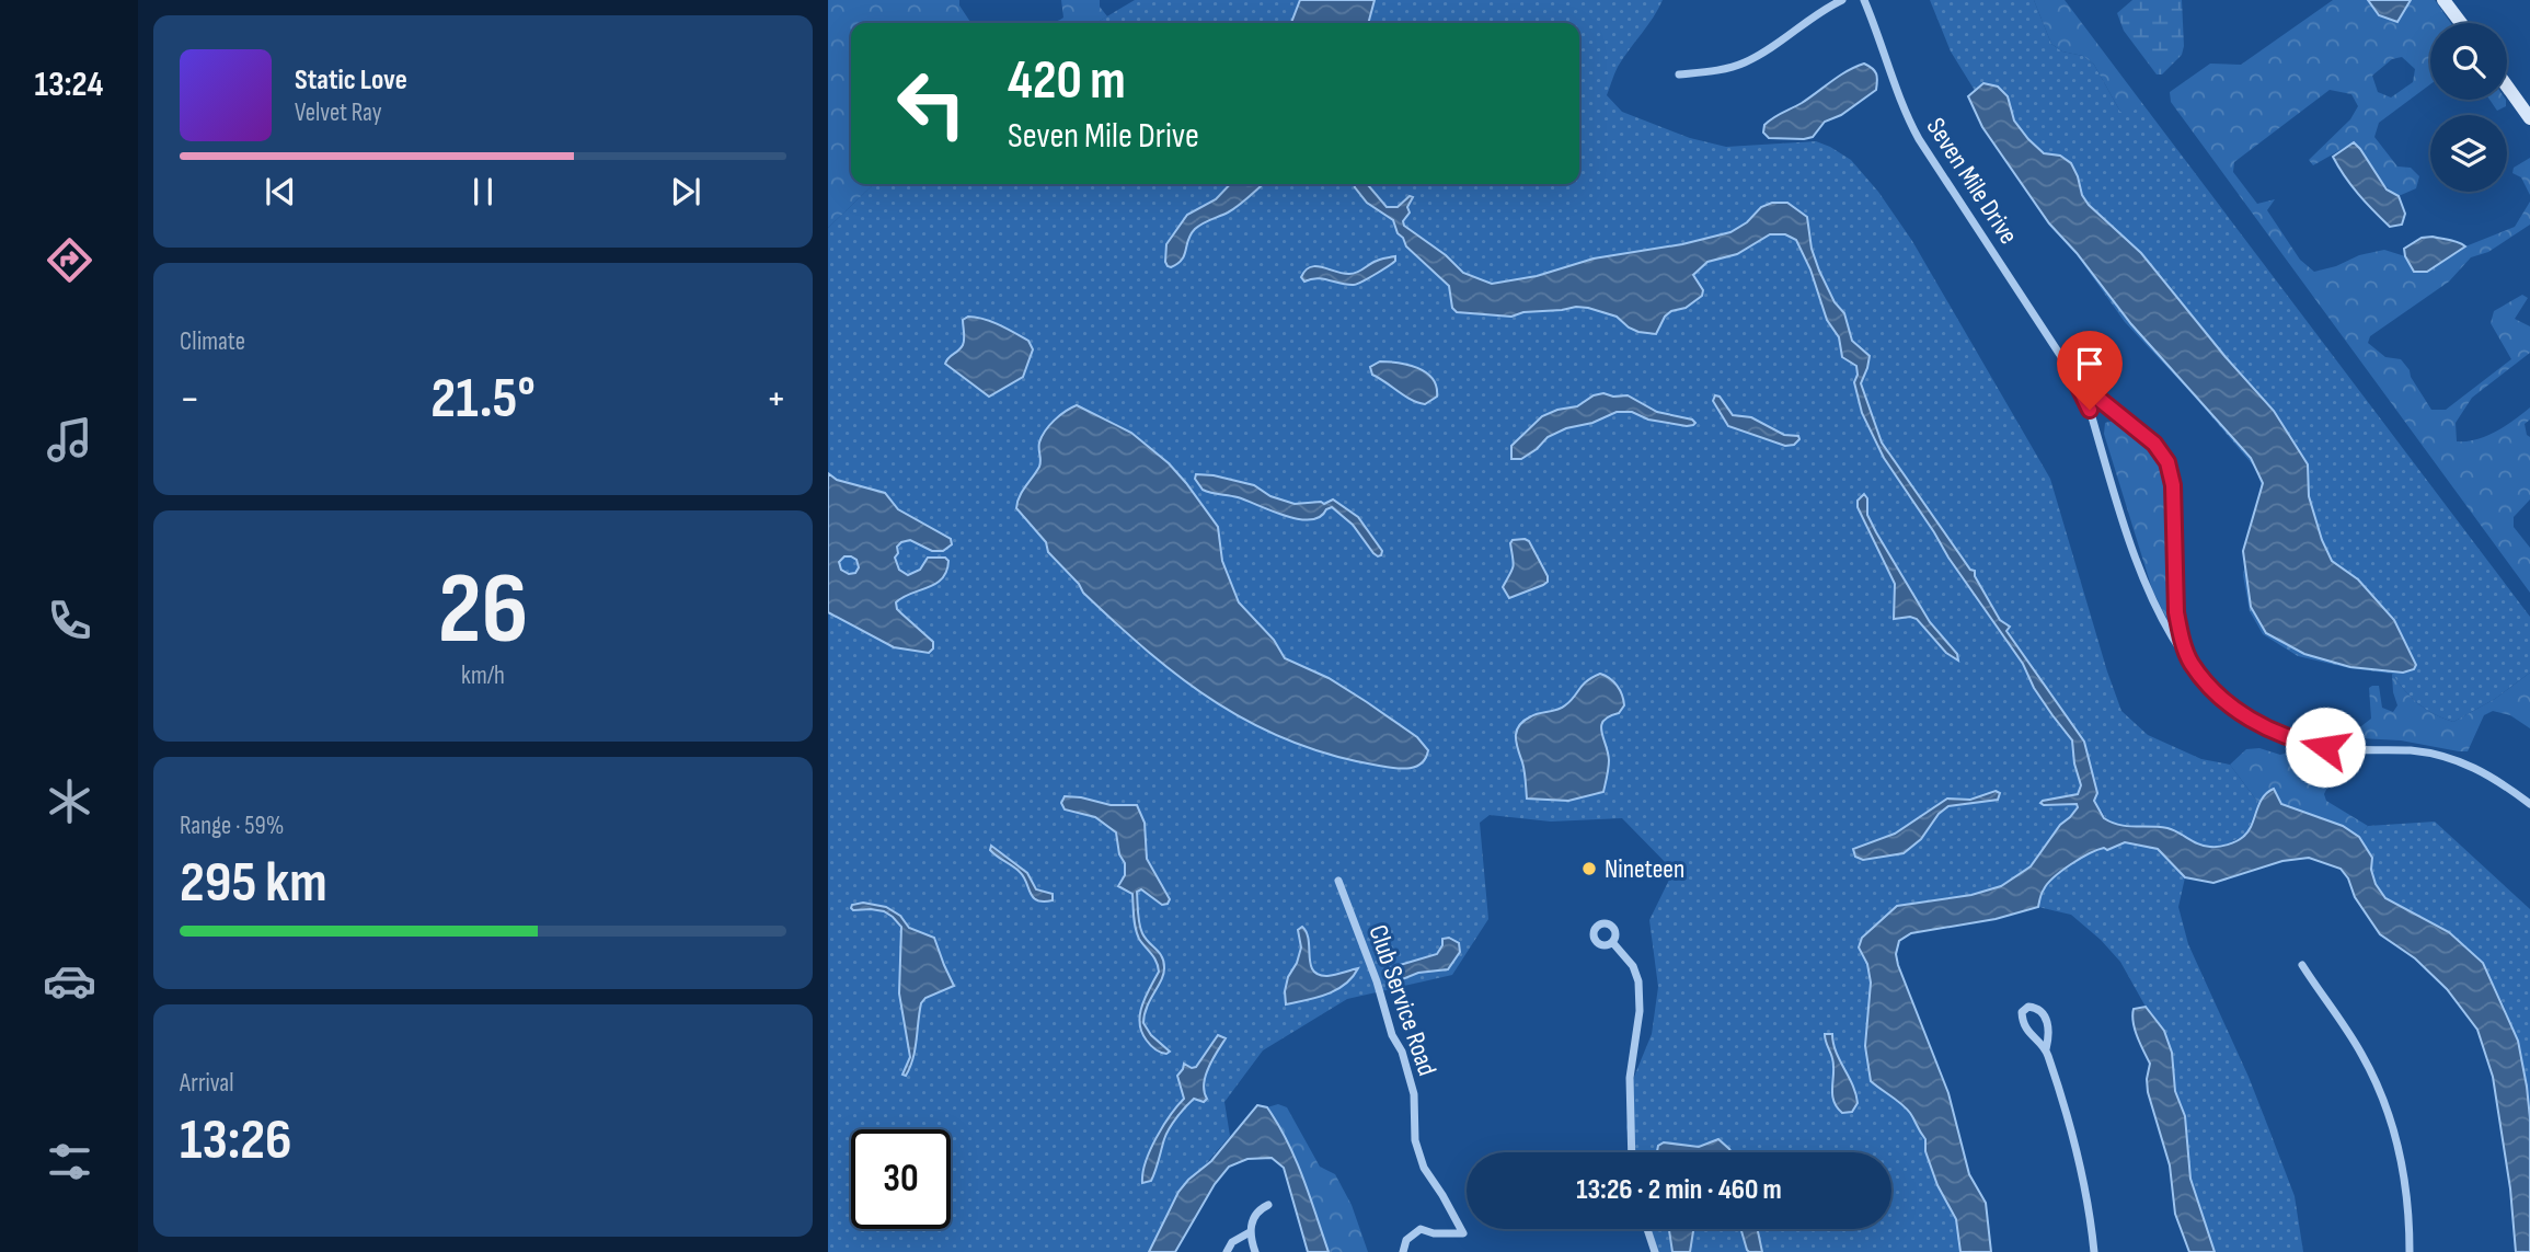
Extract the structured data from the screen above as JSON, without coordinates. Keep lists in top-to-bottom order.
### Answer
{
  "streets": {
    "street": ["Seven Mile Drive", "Club Service Road"]
  },
  "places": ["Nineteen"],
  "page": {
    "tabs": "13:24",
    "turn": ["420 m", "Seven Mile Drive"],
    "song": ["Static Love", "Velvet Ray"],
    "tile": [
      "Climate",
      ["26", "km/h"],
      ["Range · 59%", "295 km"],
      ["Arrival", "13:26"]
    ],
    "heat": ["−", "21.5°", "+"],
    "limit": "30",
    "trip": "13:26 · 2 min · 460 m"
  }
}
